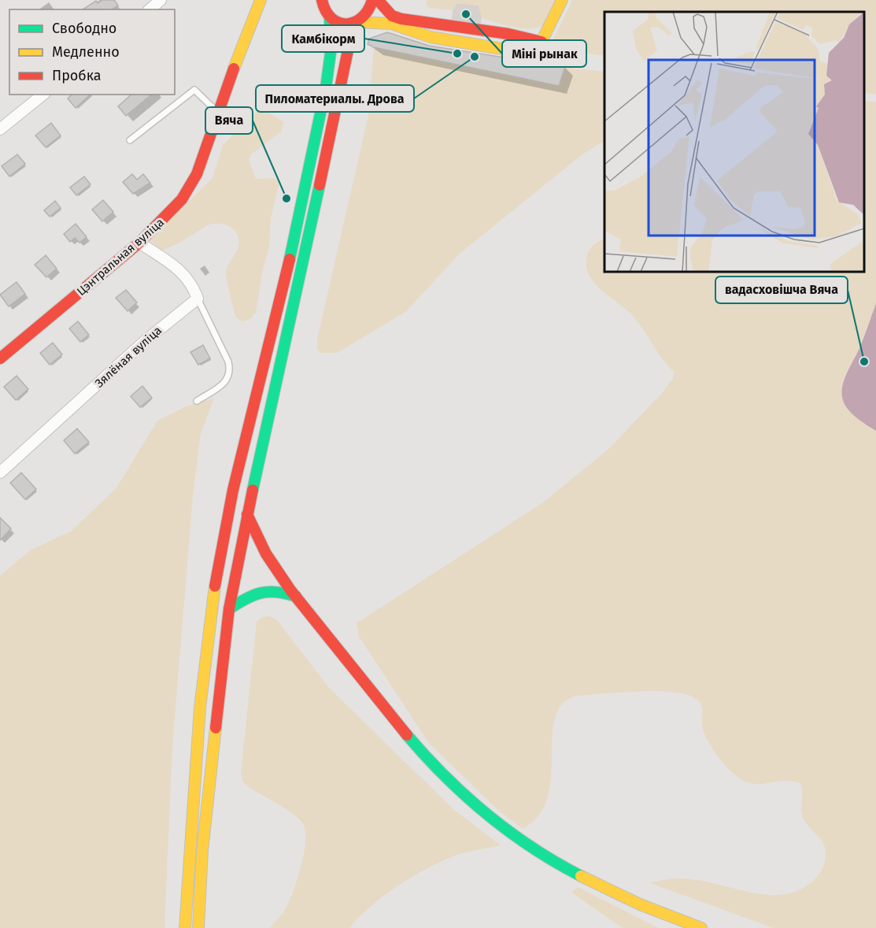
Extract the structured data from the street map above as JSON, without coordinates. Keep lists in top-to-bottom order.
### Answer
{
  "streets": {
    "main road": ["Цэнтральная вуліца"],
    "street": ["Зялёная вуліца"]
  },
  "places": [
    "Міні рынак",
    "Камбікорм",
    "Пиломатериалы. Дрова",
    "Вяча",
    "вадасховішча Вяча"
  ],
  "legend": ["Свободно", "Медленно", "Пробка"]
}
